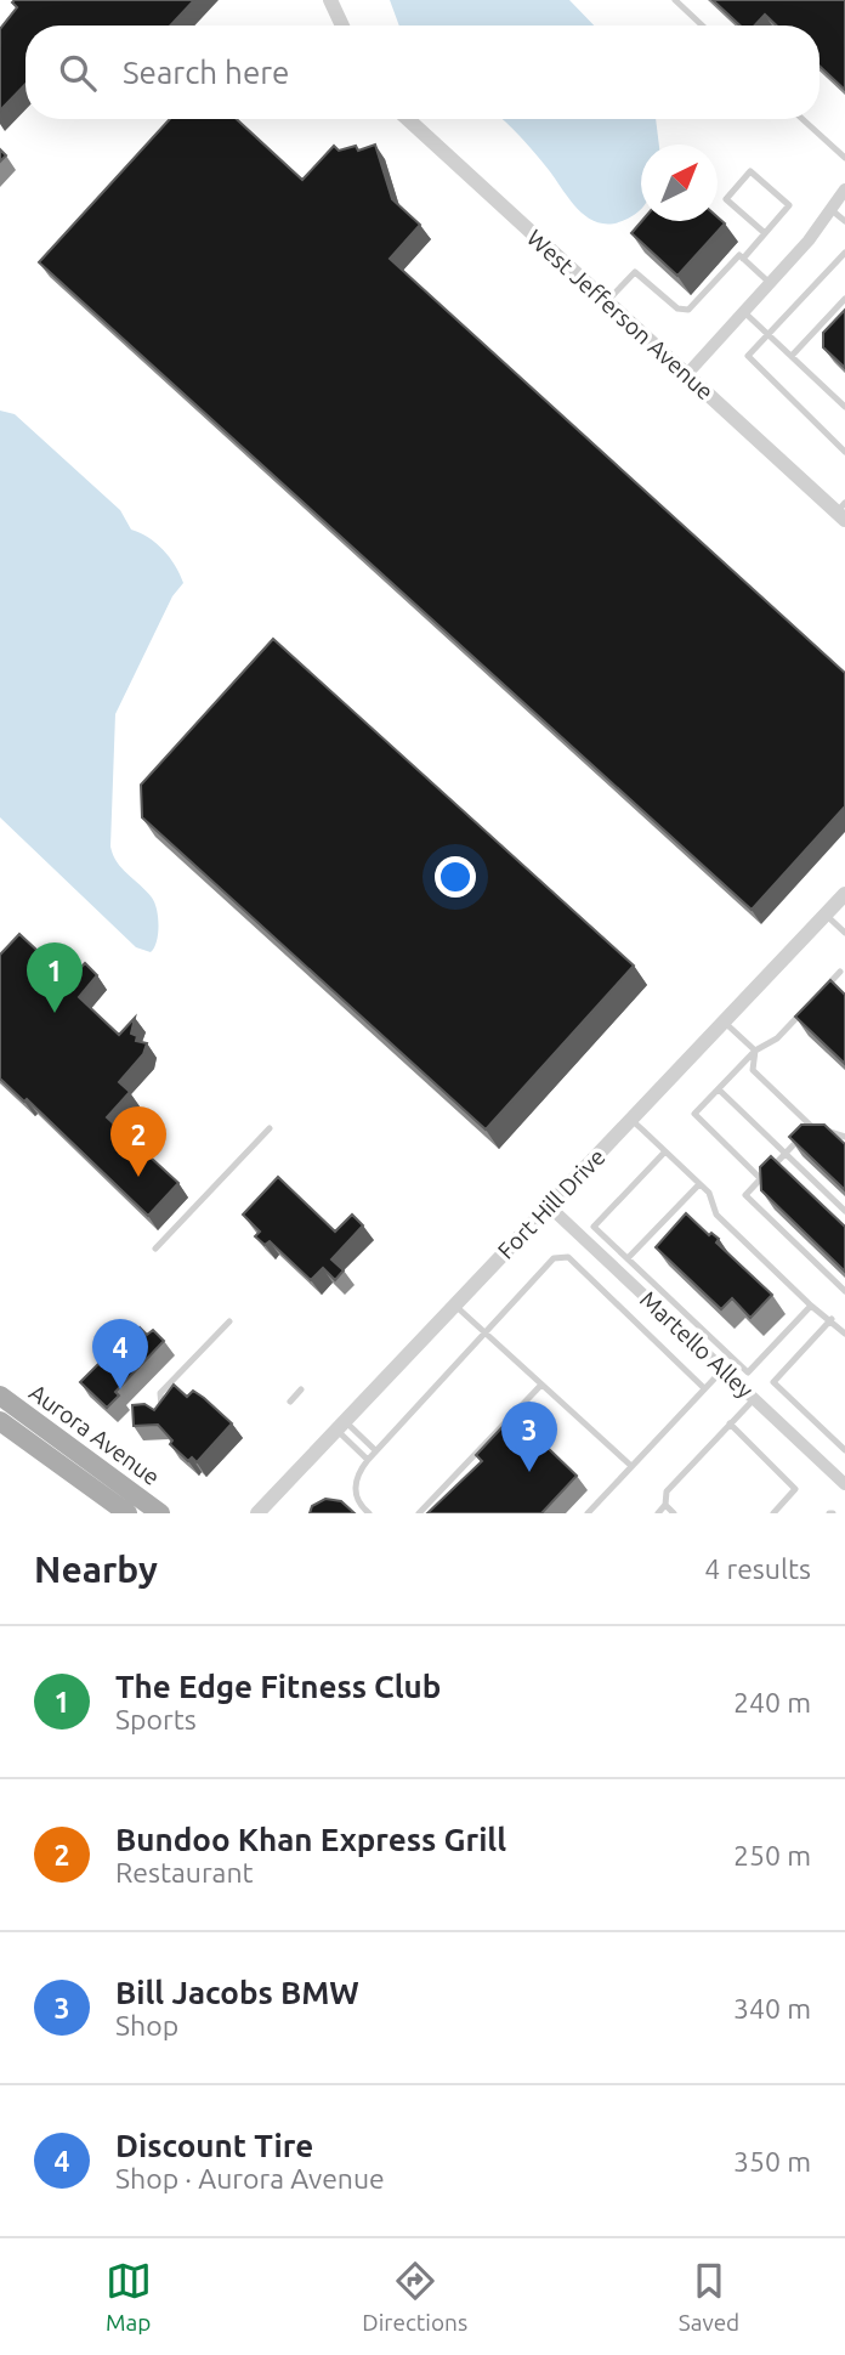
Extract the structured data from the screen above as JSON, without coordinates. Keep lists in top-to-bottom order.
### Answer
{
  "streets": {
    "main road": ["Aurora Avenue"],
    "street": ["West Jefferson Avenue", "Fort Hill Drive", "Martello Alley"]
  },
  "crossings": [
    ["Fort Hill Drive", "Martello Alley"]
  ],
  "north": "top right",
  "page": {
    "search": "Search here",
    "pins": [
      "1",
      "2",
      "4",
      "3"
    ],
    "heading": ["Nearby", "4 results"],
    "list": [
      {
        "mark": "1",
        "name": "The Edge Fitness Club",
        "note": "Sports",
        "value": "240 m"
      },
      {
        "mark": "2",
        "name": "Bundoo Khan Express Grill",
        "note": "Restaurant",
        "value": "250 m"
      },
      {
        "mark": "3",
        "name": "Bill Jacobs BMW",
        "note": "Shop",
        "value": "340 m"
      },
      {
        "mark": "4",
        "name": "Discount Tire",
        "note": "Shop · Aurora Avenue",
        "value": "350 m"
      }
    ],
    "nav": ["Map", "Directions", "Saved"]
  }
}
